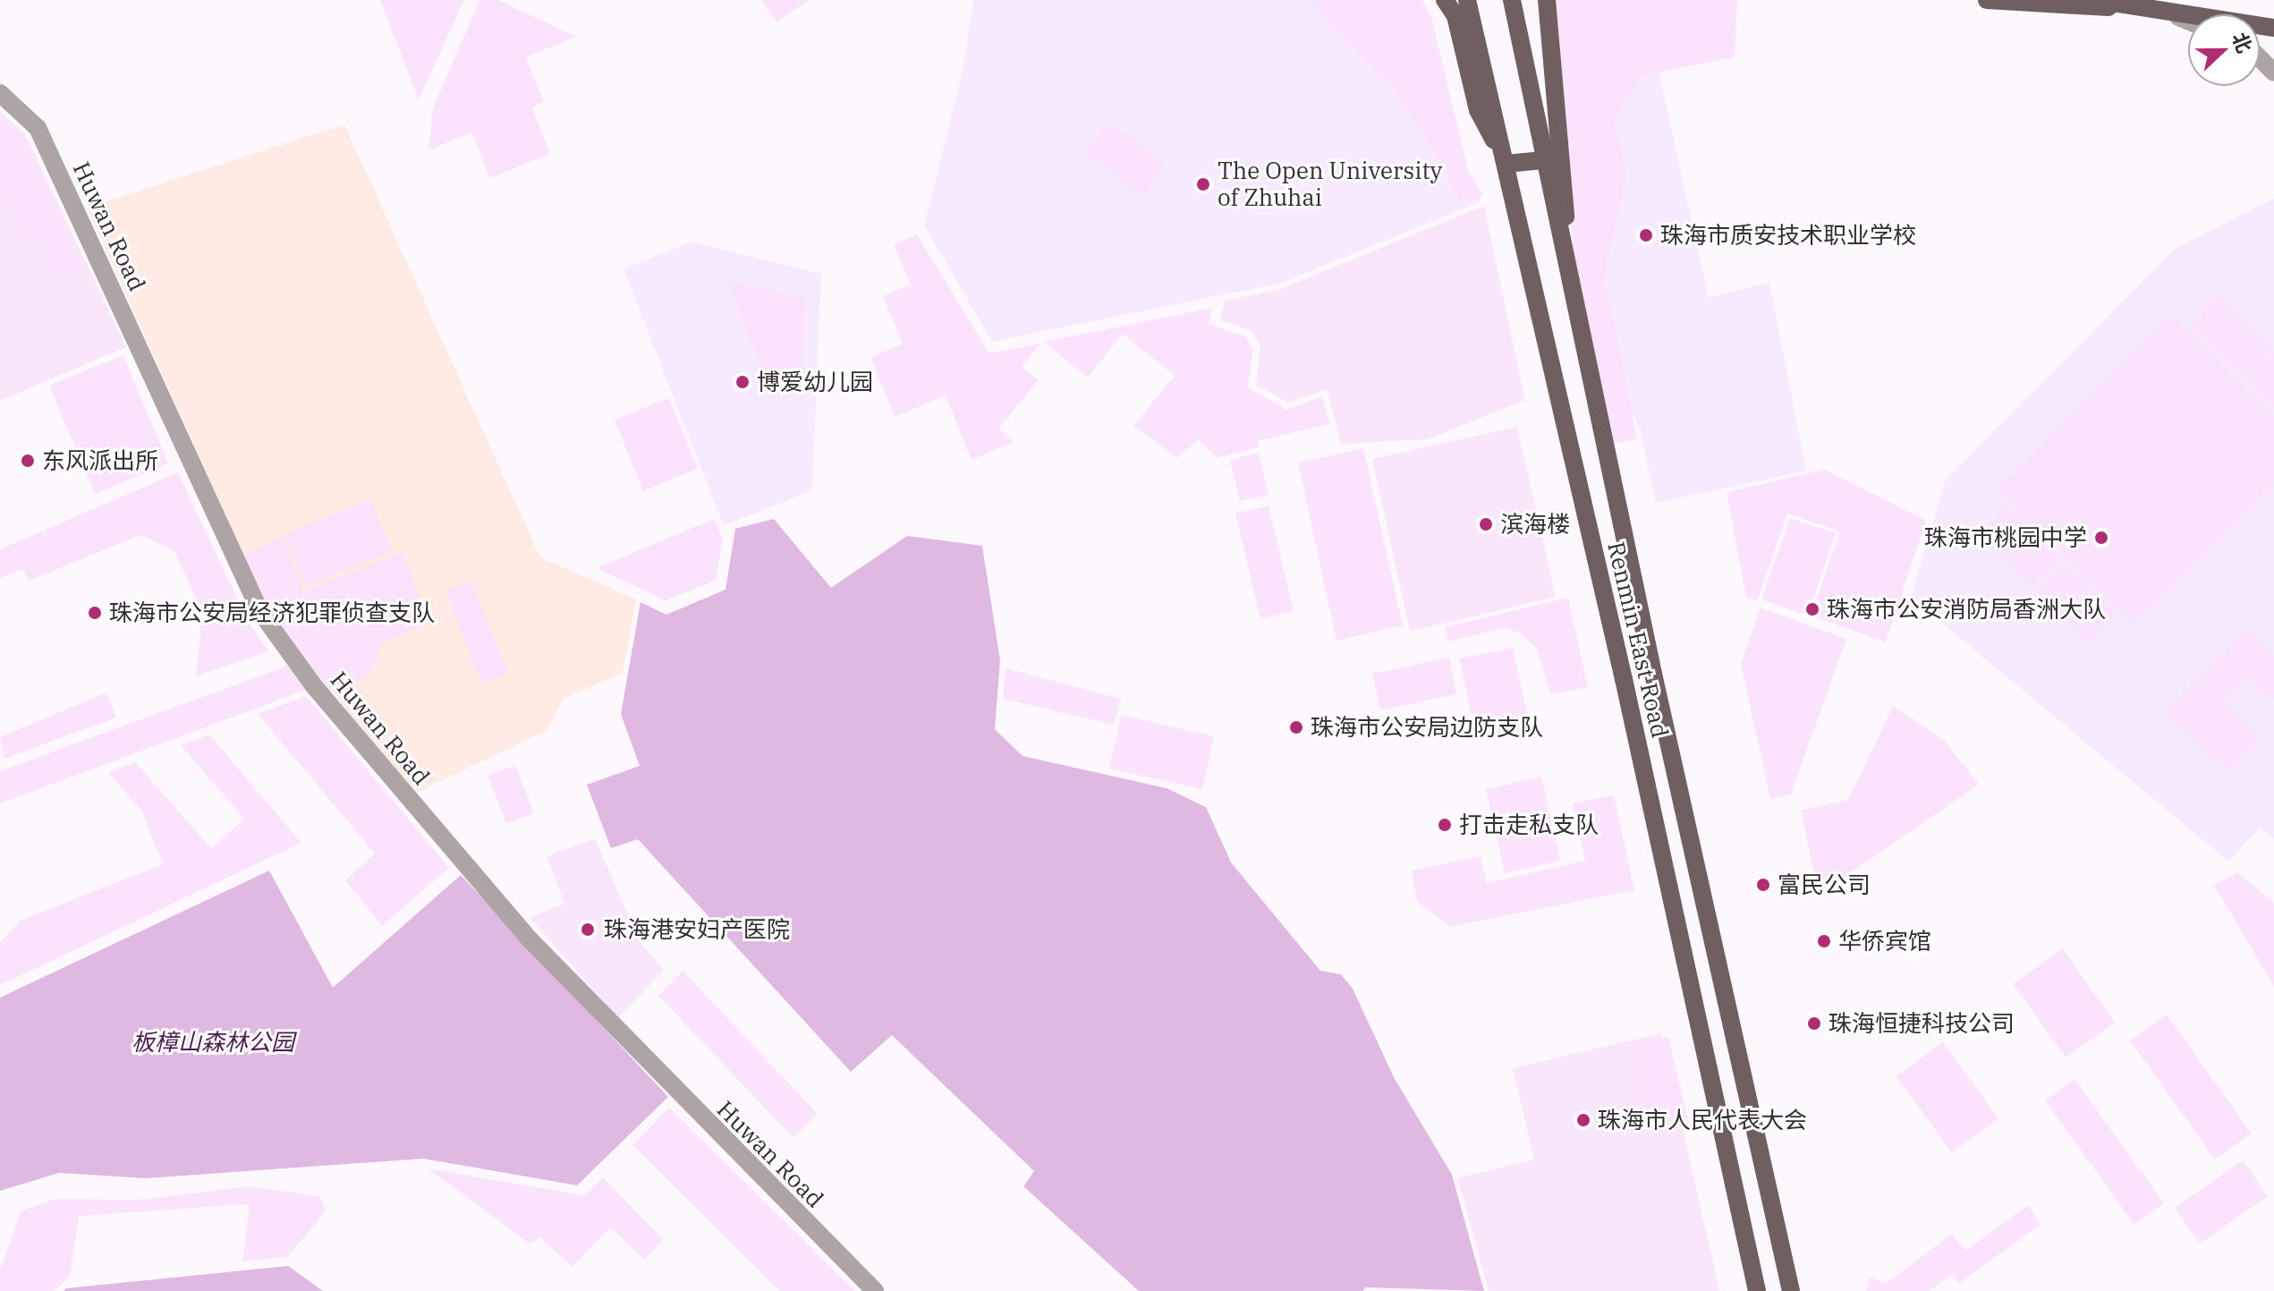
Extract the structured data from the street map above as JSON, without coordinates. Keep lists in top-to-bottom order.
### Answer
{
  "streets": {
    "main road": ["Renmin East Road"],
    "street": ["Huwan Road"]
  },
  "parks": ["板樟山森林公园"],
  "places": [
    "The Open University of Zhuhai",
    "珠海市质安技术职业学校",
    "博爱幼儿园",
    "东风派出所",
    "滨海楼",
    "珠海市桃园中学",
    "珠海市公安消防局香洲大队",
    "珠海市公安局经济犯罪侦查支队",
    "珠海市公安局边防支队",
    "打击走私支队",
    "富民公司",
    "珠海港安妇产医院",
    "华侨宾馆",
    "珠海恒捷科技公司",
    "珠海市人民代表大会"
  ],
  "north": "right"
}
